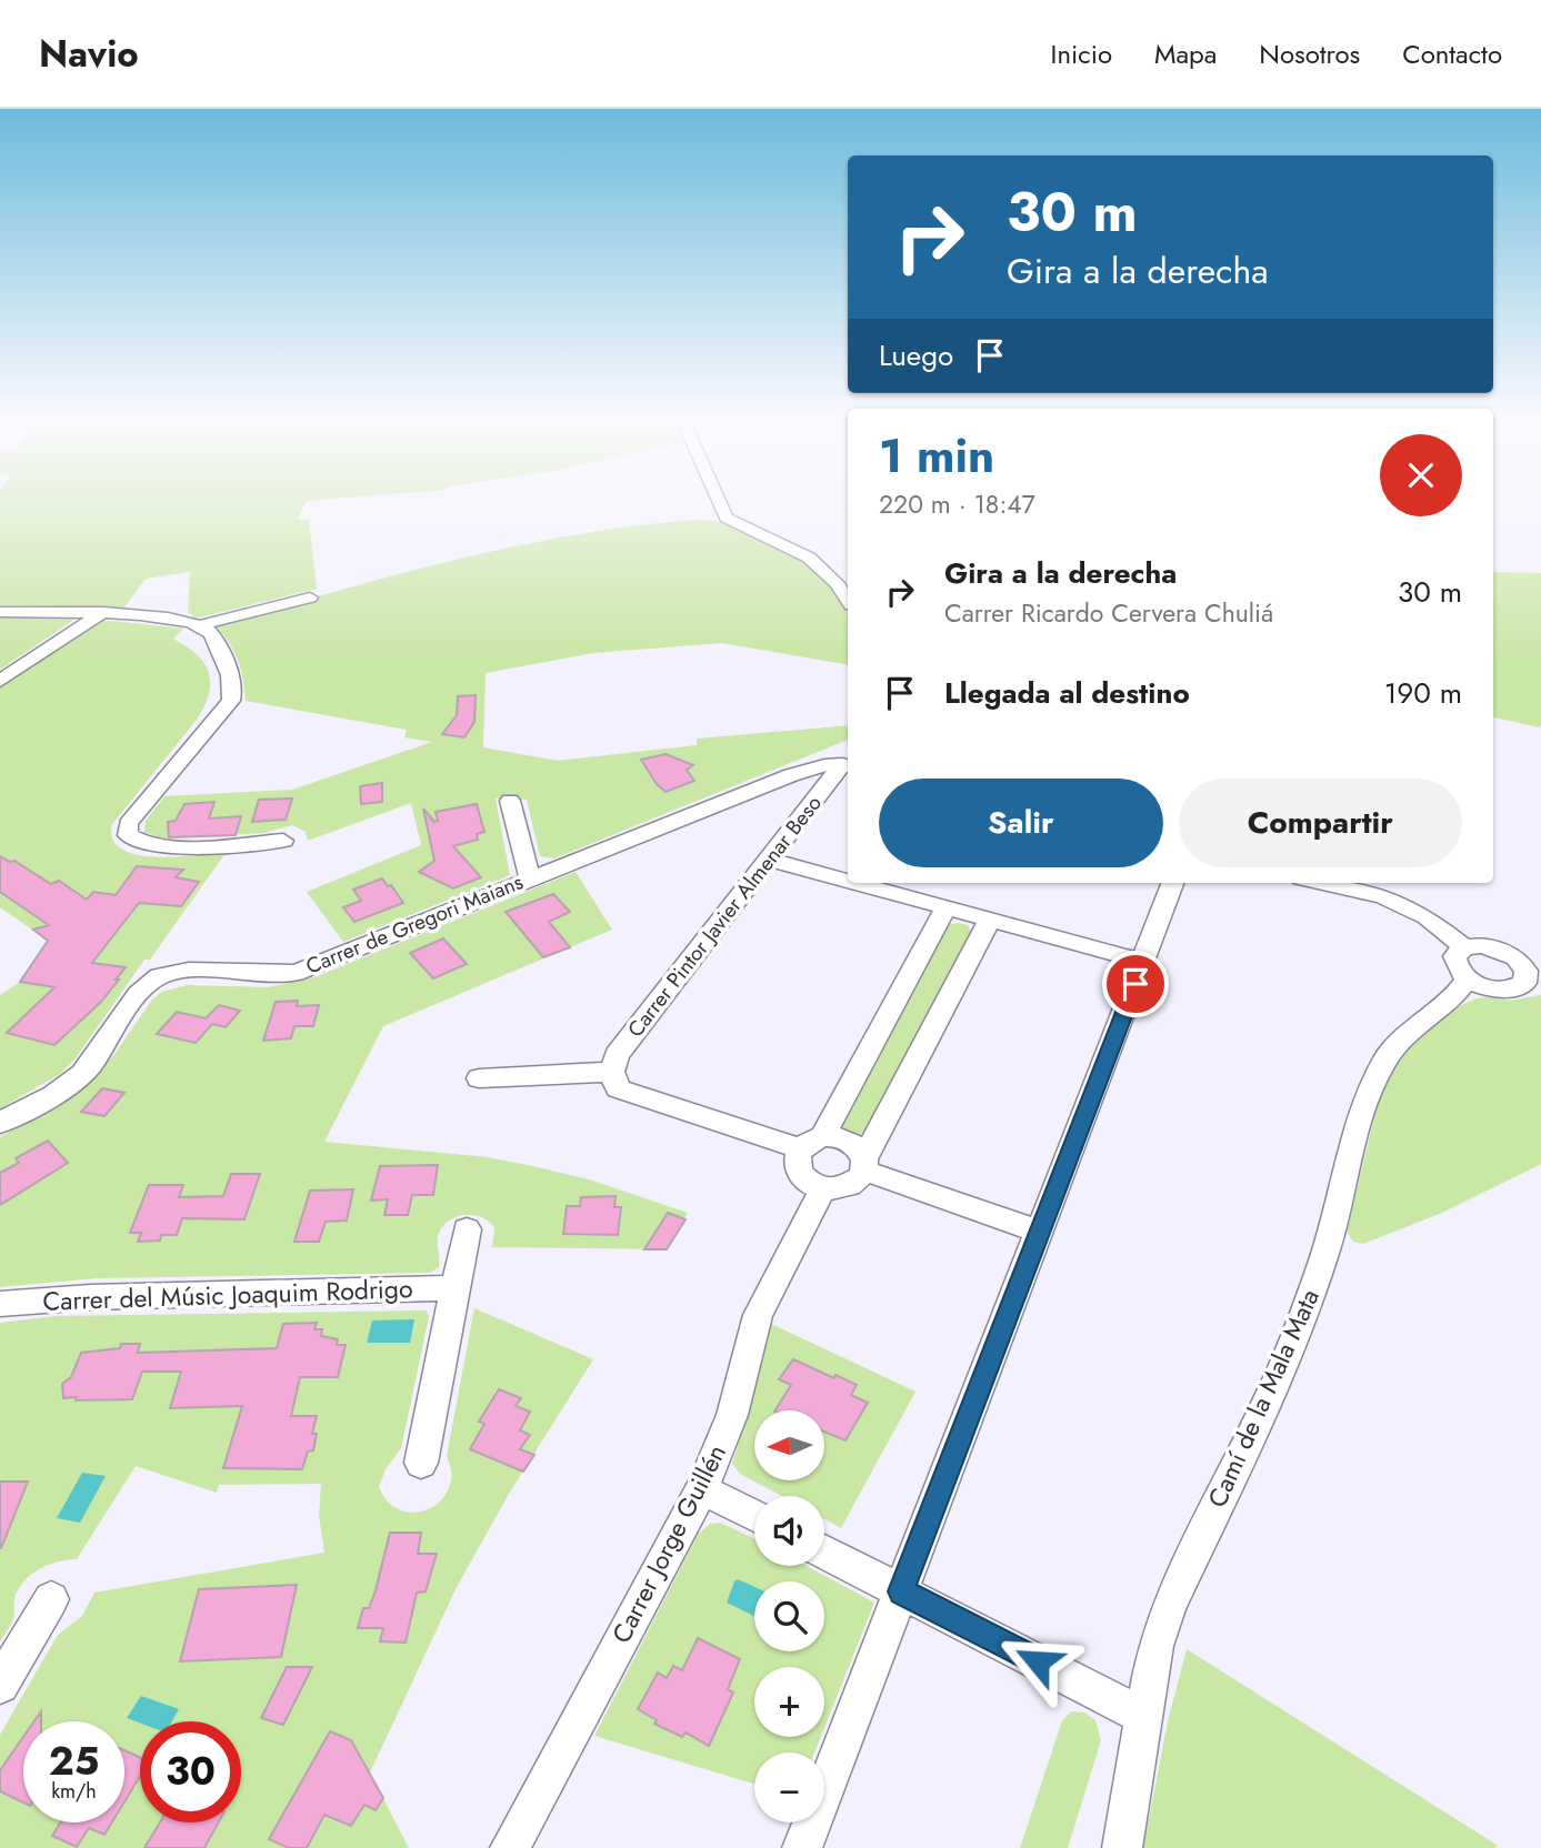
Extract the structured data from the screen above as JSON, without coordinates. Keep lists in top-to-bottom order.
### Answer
{
  "streets": {
    "street": [
      "Carrer Pintor Javier Almenar Beso",
      "Carrer de Gregori Maians",
      "Carrer del Músic Joaquim Rodrigo",
      "Camí de la Mala Mata",
      "Carrer Jorge Guillén"
    ]
  },
  "crossings": [
    ["Carrer Pintor Javier Almenar Beso", "Carrer de Gregori Maians"]
  ],
  "north": "left",
  "page": {
    "header": "Navio",
    "nav": [
      "Inicio",
      "Mapa",
      "Nosotros",
      "Contacto"
    ],
    "turn": ["30 m", "Gira a la derecha"],
    "then": "Luego",
    "heading": ["1 min", "220 m · 18:47"],
    "list": [
      {
        "name": "Gira a la derecha",
        "note": "Carrer Ricardo Cervera Chuliá",
        "value": "30 m"
      },
      {
        "name": "Llegada al destino",
        "value": "190 m"
      }
    ],
    "buttons": ["Salir", "Compartir"],
    "map_buttons": ["+", "−"],
    "speed": "25 km/h",
    "limit": "30"
  }
}
